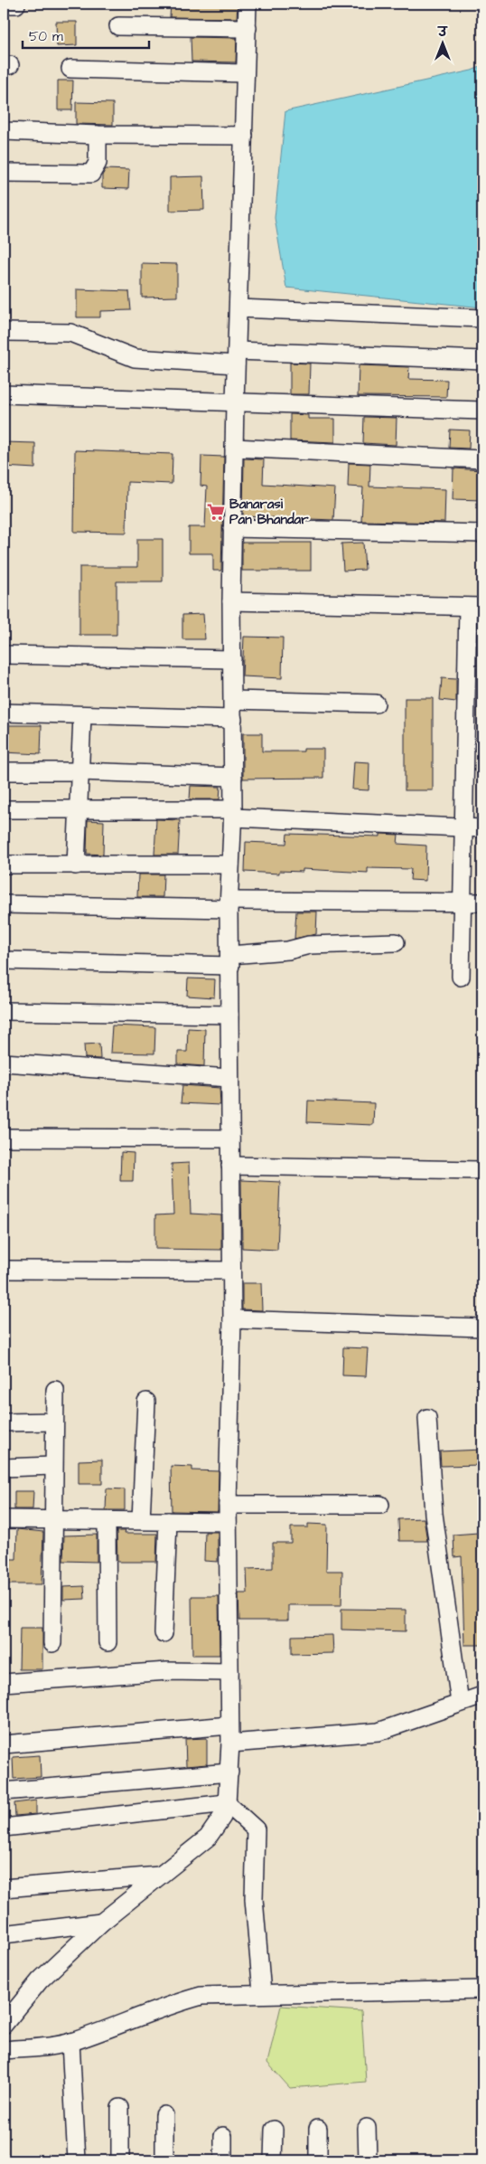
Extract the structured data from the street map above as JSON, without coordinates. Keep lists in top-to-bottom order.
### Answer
{
  "places": {
    "supermarket": ["Banarasi Pan Bhandar"]
  },
  "scale_bar": "50 m",
  "north": "top"
}
